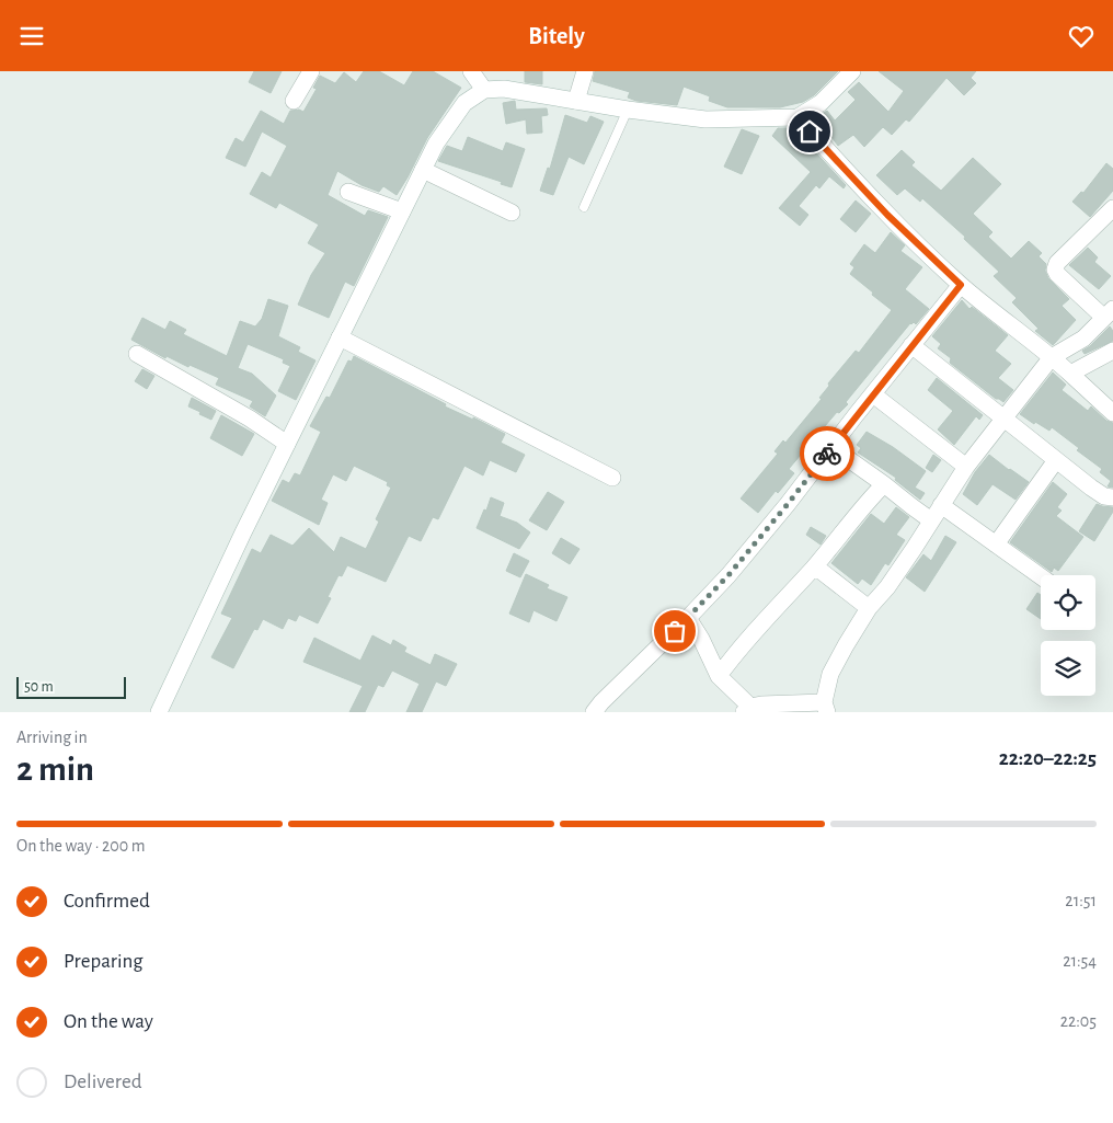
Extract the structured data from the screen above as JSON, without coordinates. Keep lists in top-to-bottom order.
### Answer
{
  "scale_bar": "50 m",
  "page": {
    "header": "Bitely",
    "scale": "50 m",
    "heading": ["2 min", "Arriving in", "22:20–22:25"],
    "bar": "On the way · 200 m",
    "list": [
      ["Confirmed", "21:51"],
      ["Preparing", "21:54"],
      ["On the way", "22:05"],
      "Delivered"
    ]
  }
}
